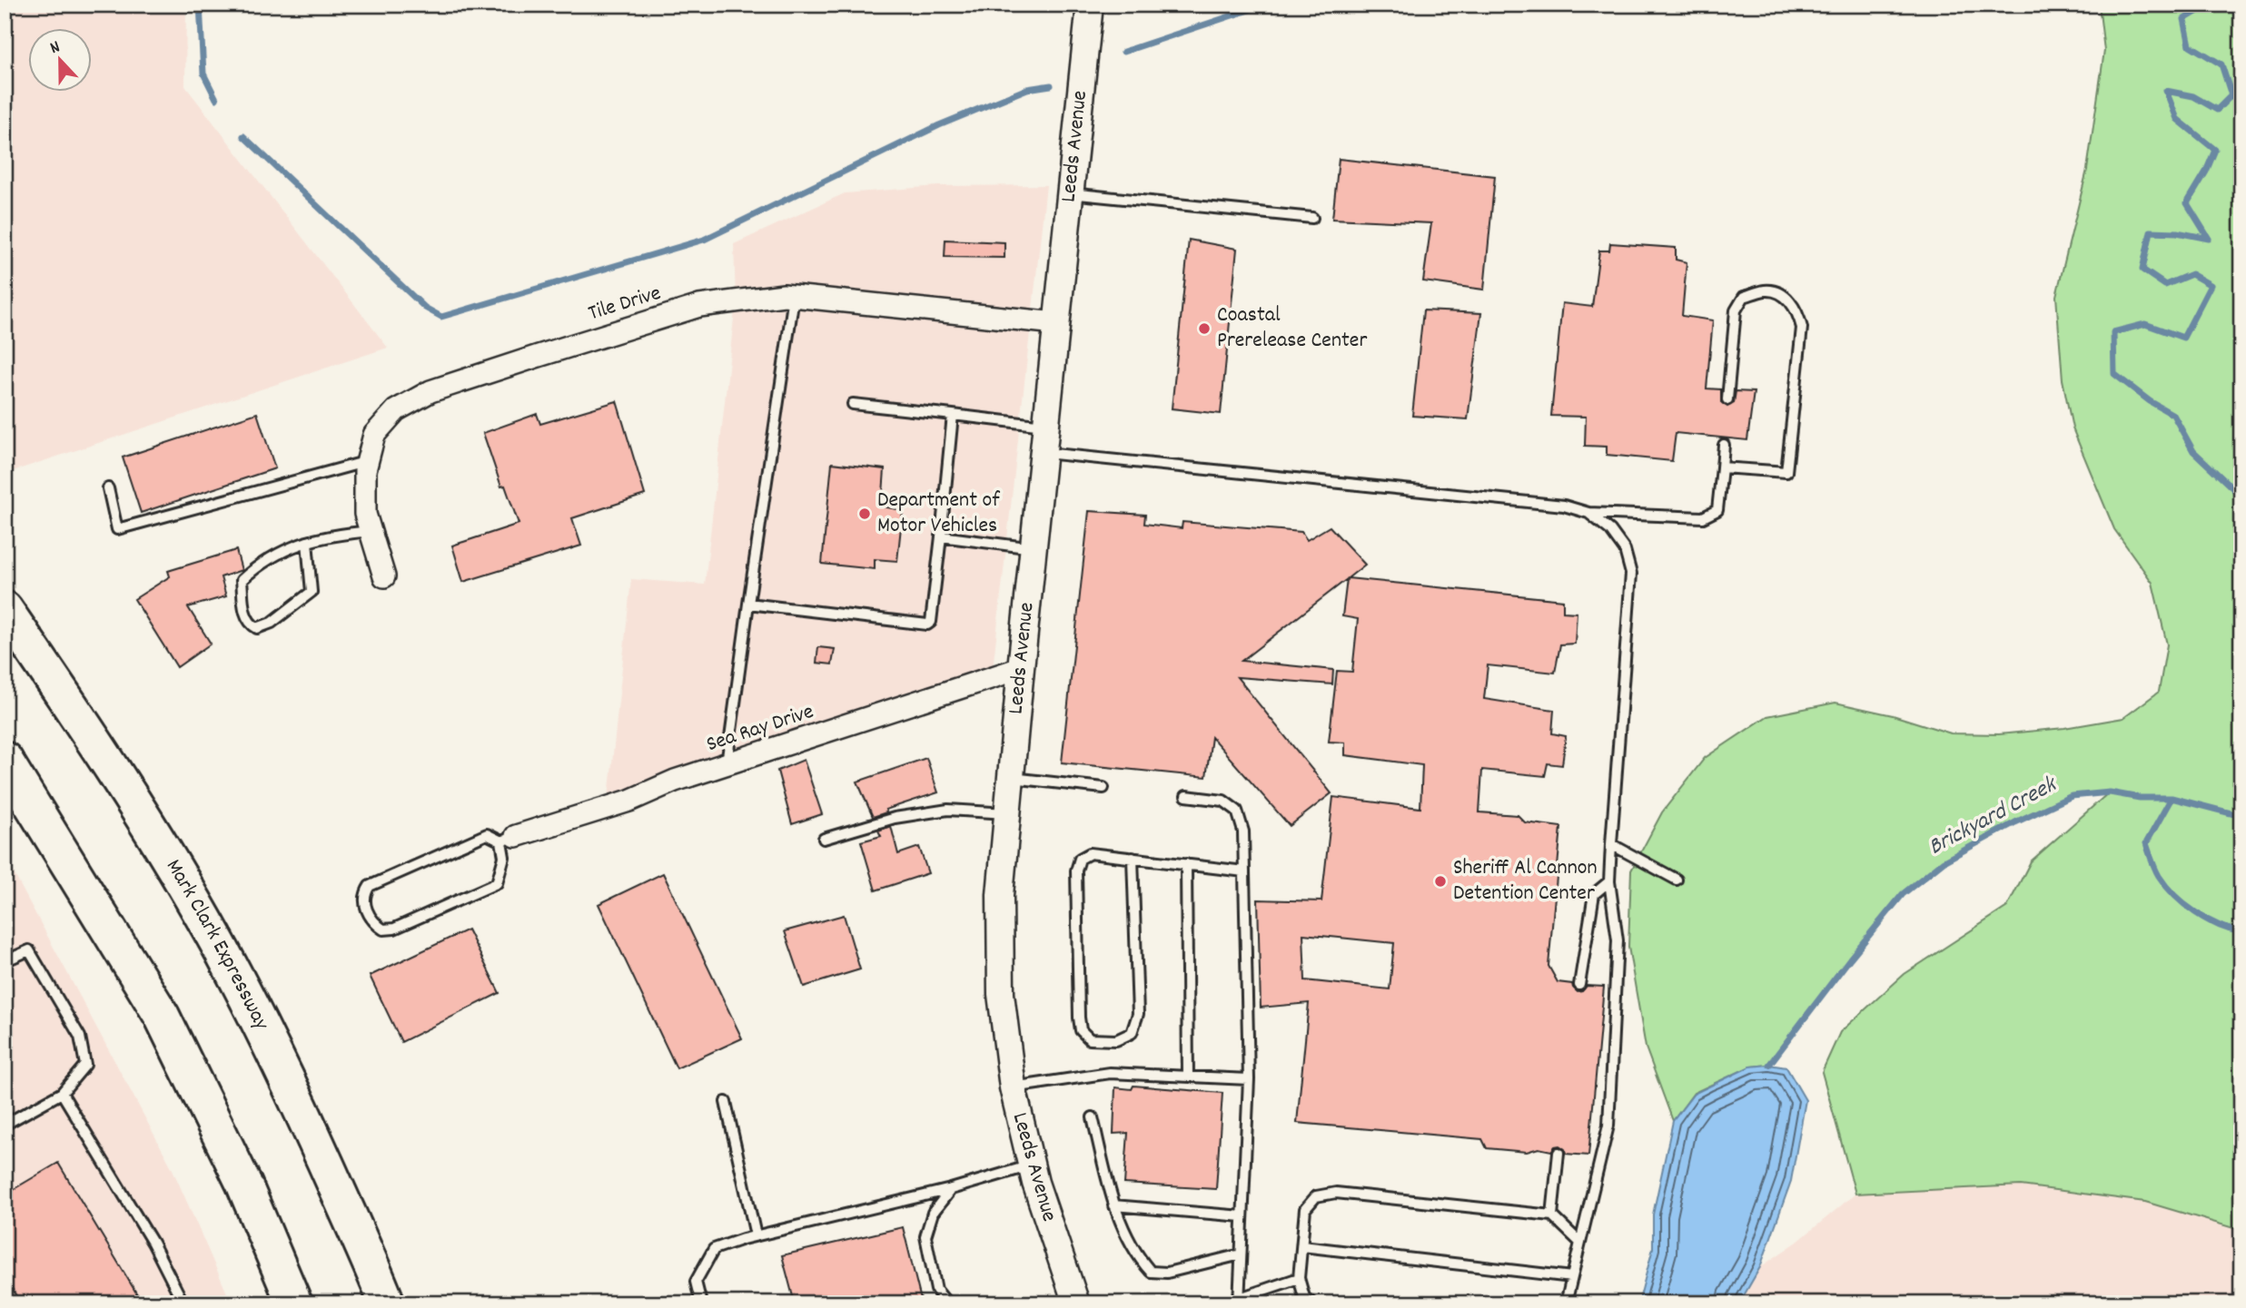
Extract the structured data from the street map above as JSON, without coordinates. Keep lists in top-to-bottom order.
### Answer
{
  "streets": {
    "highway": ["Mark Clark Expressway"],
    "street": ["Leeds Avenue", "Tile Drive", "Sea Ray Drive"]
  },
  "crossings": [
    ["Leeds Avenue", "Tile Drive"],
    ["Leeds Avenue", "Sea Ray Drive"]
  ],
  "water": ["Brickyard Creek"],
  "places": ["Coastal Prerelease Center", "Department of Motor Vehicles", "Sheriff Al Cannon Detention Center"],
  "north": "top"
}
